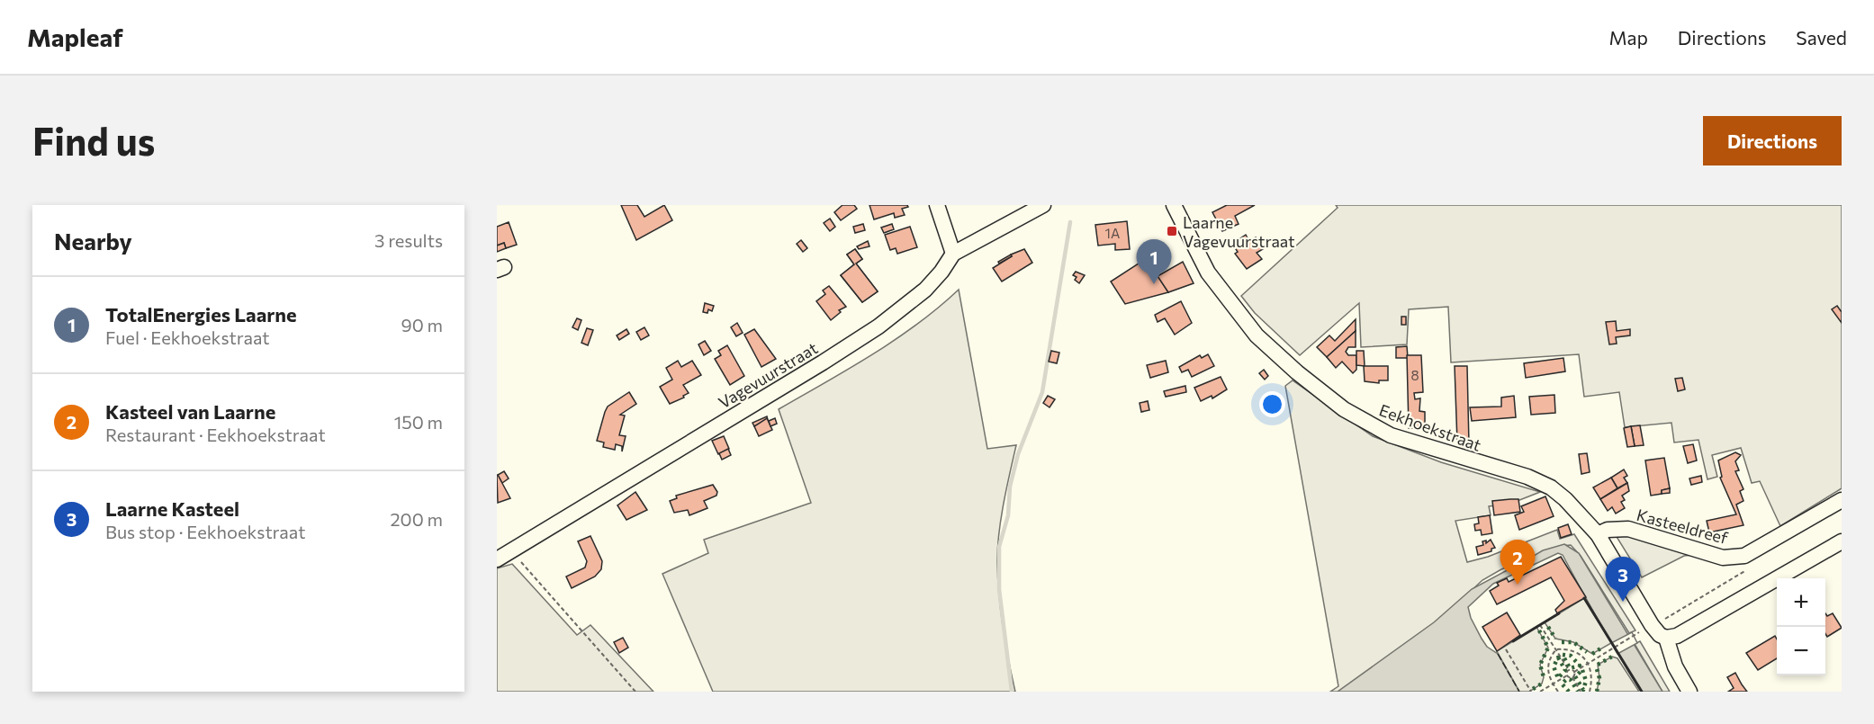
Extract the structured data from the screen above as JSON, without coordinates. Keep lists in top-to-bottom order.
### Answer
{
  "streets": {
    "street": ["Vagevuurstraat", "Eekhoekstraat", "Kasteeldreef"]
  },
  "crossings": [
    ["Eekhoekstraat", "Kasteeldreef"]
  ],
  "places": {
    "transit": ["Laarne Vagevuurstraat"]
  },
  "house_numbers": ["1A", "8"],
  "page": {
    "header": "Mapleaf",
    "nav": ["Map", "Directions", "Saved"],
    "buttons": "Directions",
    "title": "Find us",
    "heading": ["Nearby", "3 results"],
    "pins": ["1", "2", "3"],
    "list": [
      {
        "mark": "1",
        "name": "TotalEnergies Laarne",
        "note": "Fuel · Eekhoekstraat",
        "value": "90 m"
      },
      {
        "mark": "2",
        "name": "Kasteel van Laarne",
        "note": "Restaurant · Eekhoekstraat",
        "value": "150 m"
      },
      {
        "mark": "3",
        "name": "Laarne Kasteel",
        "note": "Bus stop · Eekhoekstraat",
        "value": "200 m"
      }
    ],
    "map_buttons": ["+", "−"]
  }
}
